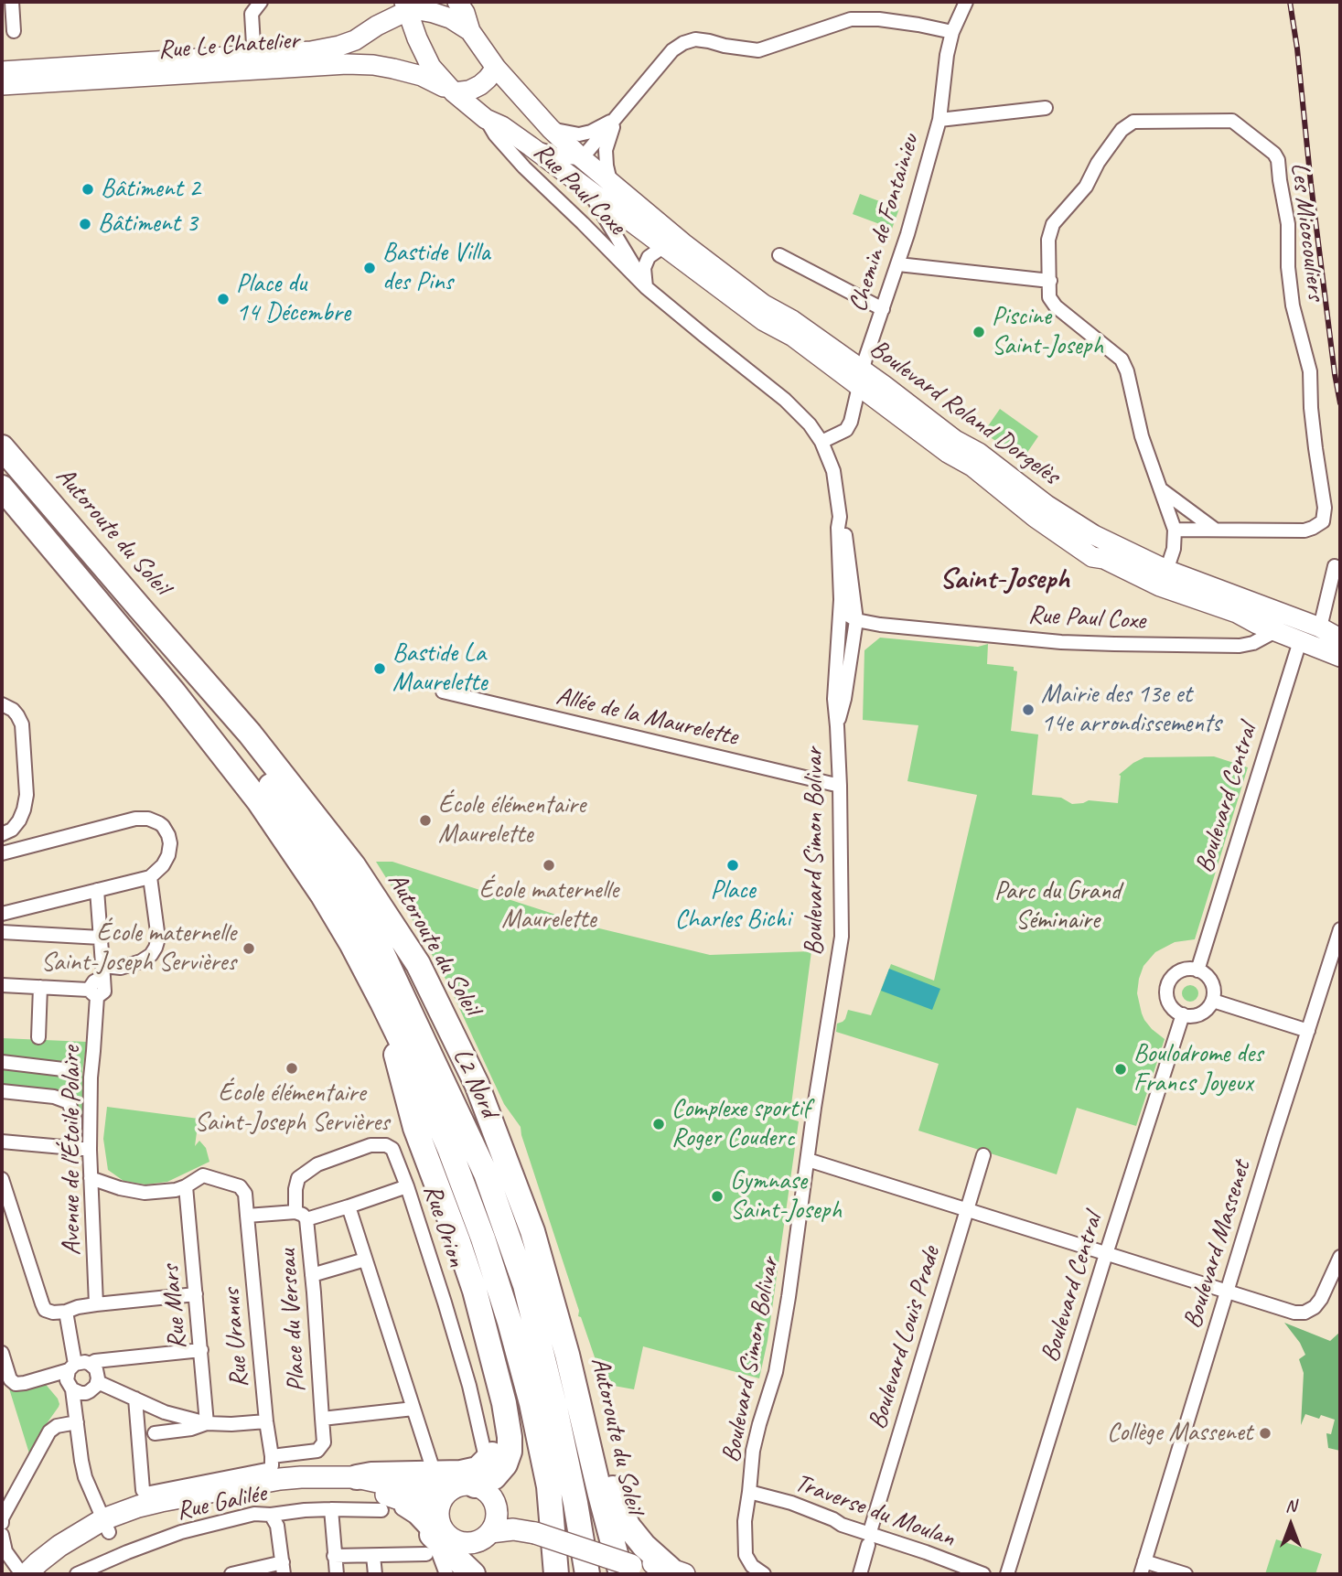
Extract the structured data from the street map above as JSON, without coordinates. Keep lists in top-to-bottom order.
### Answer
{
  "streets": {
    "highway": ["Autoroute du Soleil", "L2 Nord"],
    "main road": ["Rue Le Chatelier", "Boulevard Roland Dorgelès"],
    "street": [
      "Rue Paul Coxe",
      "Chemin de Fontainieu",
      "Les Micocouliers",
      "Allée de la Maurelette",
      "Boulevard Central",
      "Boulevard Simon Bolivar",
      "Avenue de l'Étoile Polaire",
      "Rue Orion",
      "Boulevard Massenet",
      "Rue Mars",
      "Place du Verseau",
      "Rue Uranus",
      "Boulevard Louis Prade",
      "Rue Galilée",
      "Traverse du Moulan"
    ]
  },
  "crossings": [
    ["Rue Le Chatelier", "Boulevard Roland Dorgelès"],
    ["Rue Paul Coxe", "Chemin de Fontainieu"],
    ["Rue Paul Coxe", "Boulevard Roland Dorgelès"],
    ["Rue Paul Coxe", "Boulevard Simon Bolivar"],
    ["Chemin de Fontainieu", "Boulevard Roland Dorgelès"],
    ["Les Micocouliers", "Boulevard Roland Dorgelès"],
    ["Boulevard Roland Dorgelès", "Boulevard Central"],
    ["Autoroute du Soleil", "L2 Nord"],
    ["Allée de la Maurelette", "Boulevard Simon Bolivar"],
    ["Boulevard Simon Bolivar", "Traverse du Moulan"],
    ["Rue Mars", "Rue Uranus"],
    ["Place du Verseau", "Rue Uranus"],
    ["Boulevard Louis Prade", "Traverse du Moulan"]
  ],
  "districts": ["Saint-Joseph"],
  "parks": ["Parc du Grand Séminaire"],
  "places": [
    "Bâtiment 2",
    "Bâtiment 3",
    "Bastide Villa des Pins",
    "Place du 14 Décembre",
    "Piscine Saint-Joseph",
    "Bastide La Maurelette",
    "Mairie des 13e et 14e arrondissements",
    "École élémentaire Maurelette",
    "École maternelle Maurelette",
    "Place Charles Bichi",
    "École maternelle Saint-Joseph Servières",
    "École élémentaire Saint-Joseph Servières",
    "Boulodrome des Francs Joyeux",
    "Complexe sportif Roger Couderc",
    "Gymnase Saint-Joseph",
    "Collège Massenet"
  ],
  "north": "top"
}
